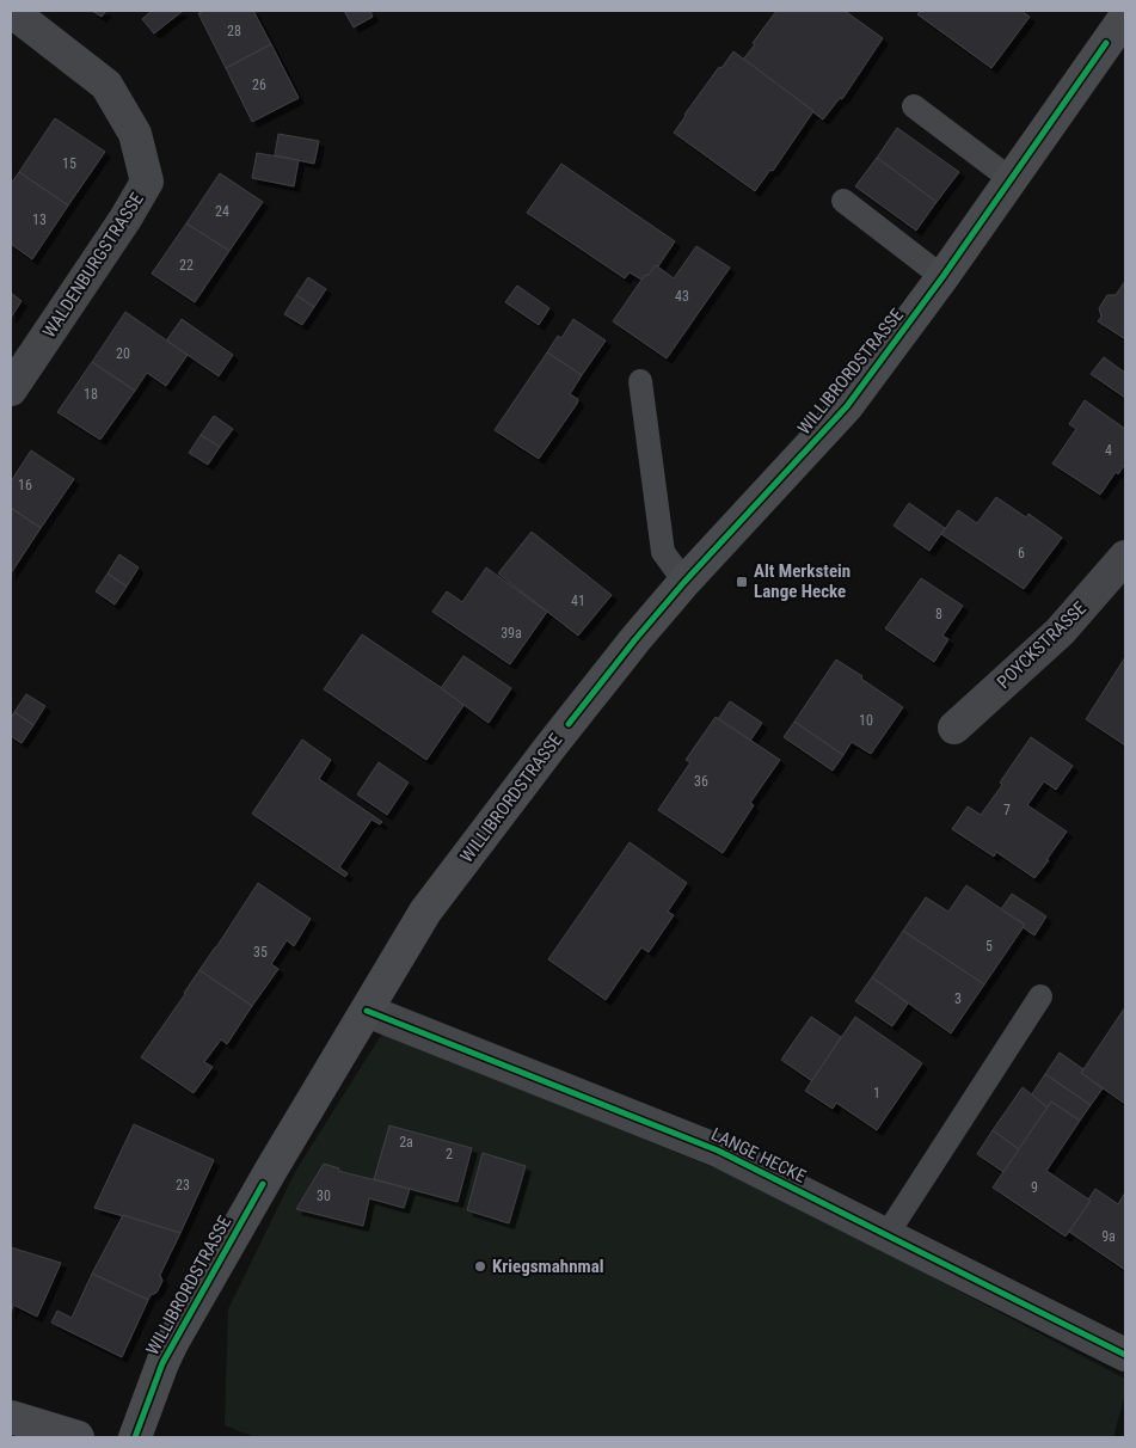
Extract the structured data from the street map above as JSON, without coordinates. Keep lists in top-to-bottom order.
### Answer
{
  "streets": {
    "main road": ["WILLIBRORDSTRASSE"],
    "street": ["WALDENBURGSTRASSE", "POYCKSTRASSE", "LANGE HECKE"]
  },
  "crossings": [
    ["WILLIBRORDSTRASSE", "LANGE HECKE"]
  ],
  "places": {
    "transit": ["Alt Merkstein Lange Hecke"],
    "other": ["Kriegsmahnmal"]
  },
  "house_numbers": [
    "28",
    "26",
    "15",
    "24",
    "13",
    "22",
    "43",
    "20",
    "18",
    "4",
    "16",
    "6",
    "41",
    "8",
    "39a",
    "10",
    "36",
    "7",
    "5",
    "35",
    "3",
    "1",
    "2a",
    "2",
    "23",
    "9",
    "30",
    "9a"
  ]
}
